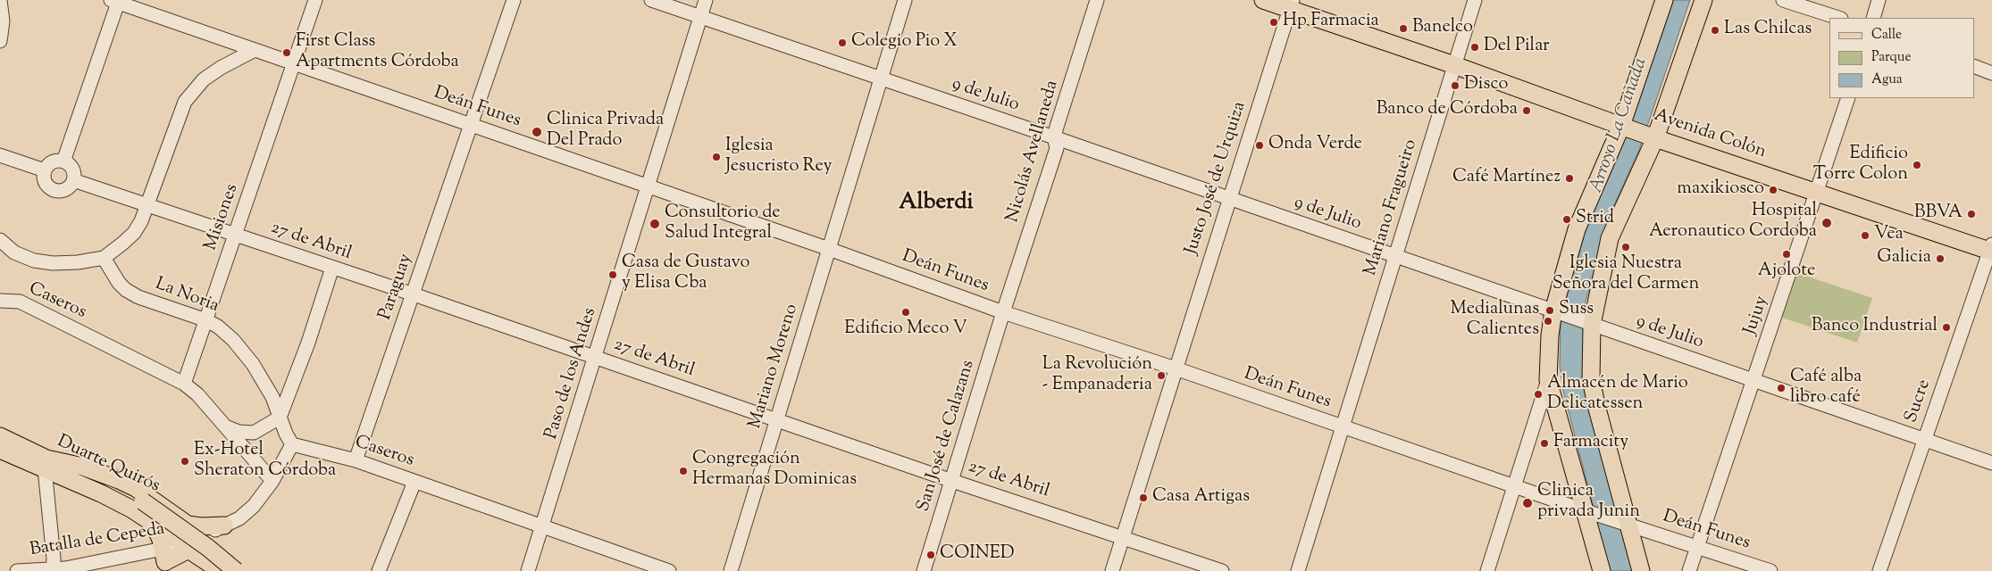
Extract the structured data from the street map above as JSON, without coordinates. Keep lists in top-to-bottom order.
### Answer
{
  "streets": {
    "main road": ["Avenida Colón", "Duarte Quirós"],
    "street": [
      "9 de Julio",
      "Deán Funes",
      "Nicolás Avellaneda",
      "Justo José de Urquiza",
      "Mariano Fragueiro",
      "Misiones",
      "27 de Abril",
      "Paraguay",
      "La Noria",
      "Caseros",
      "Jujuy",
      "Mariano Moreno",
      "Paso de los Andes",
      "Sucre",
      "San José de Calazans",
      "Batalla de Cepeda"
    ]
  },
  "crossings": [
    ["9 de Julio", "Nicolás Avellaneda"],
    ["9 de Julio", "Justo José de Urquiza"],
    ["9 de Julio", "Mariano Fragueiro"],
    ["9 de Julio", "Jujuy"],
    ["9 de Julio", "Mariano Moreno"],
    ["9 de Julio", "Paso de los Andes"],
    ["9 de Julio", "Sucre"],
    ["Deán Funes", "Nicolás Avellaneda"],
    ["Deán Funes", "Justo José de Urquiza"],
    ["Deán Funes", "Mariano Fragueiro"],
    ["Deán Funes", "Misiones"],
    ["Deán Funes", "Paraguay"],
    ["Deán Funes", "Jujuy"],
    ["Deán Funes", "Mariano Moreno"],
    ["Deán Funes", "Paso de los Andes"],
    ["Deán Funes", "San José de Calazans"],
    ["Avenida Colón", "Justo José de Urquiza"],
    ["Avenida Colón", "Mariano Fragueiro"],
    ["Avenida Colón", "Jujuy"],
    ["Avenida Colón", "Sucre"],
    ["Nicolás Avellaneda", "San José de Calazans"],
    ["Justo José de Urquiza", "27 de Abril"],
    ["Misiones", "27 de Abril"],
    ["Misiones", "La Noria"],
    ["Misiones", "Caseros"],
    ["27 de Abril", "Paraguay"],
    ["27 de Abril", "Mariano Moreno"],
    ["27 de Abril", "Paso de los Andes"],
    ["27 de Abril", "San José de Calazans"],
    ["Paraguay", "Caseros"],
    ["Caseros", "Paso de los Andes"]
  ],
  "districts": ["Alberdi"],
  "water": ["Arroyo La Cañada"],
  "places": [
    "Hp Farmacia",
    "Banelco",
    "Las Chilcas",
    "Colegio Pio X",
    "Del Pilar",
    "First Class Apartments Córdoba",
    "Disco",
    "Banco de Córdoba",
    "Clinica Privada Del Prado",
    "Onda Verde",
    "Iglesia Jesucristo Rey",
    "Edificio Torre Colon",
    "Café Martínez",
    "maxikiosco",
    "BBVA",
    "Strid",
    "Hospital Aeronautico Cordoba",
    "Consultorio de Salud Integral",
    "Vea",
    "Iglesia Nuestra Señora del Carmen",
    "Ajolote",
    "Galicia",
    "Casa de Gustavo y Elisa Cba",
    "Suss",
    "Edificio Meco V",
    "Medialunas Calientes",
    "Banco Industrial",
    "La Revolución - Empanaderia",
    "Café alba libro café",
    "Almacén de Mario Delicatessen",
    "Farmacity",
    "Ex-Hotel Sheraton Córdoba",
    "Congregación Hermanas Dominicas",
    "Casa Artigas",
    "Clinica privada Junin",
    "COINED"
  ],
  "legend": ["Calle", "Parque", "Agua"]
}
